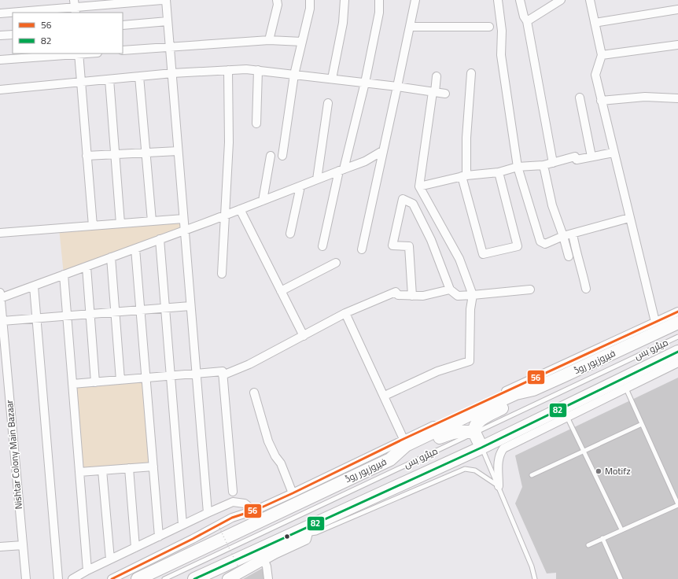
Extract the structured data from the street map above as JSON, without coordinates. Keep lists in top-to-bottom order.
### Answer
{
  "streets": {
    "main road": ["فیروزپور روڈ"],
    "street": ["Nishtar Colony Main Bazaar"],
    "lane": ["میٹرو بس"]
  },
  "places": ["Motifz"],
  "lines": ["transit line 56", "transit line 82"],
  "legend": ["56", "82"]
}
